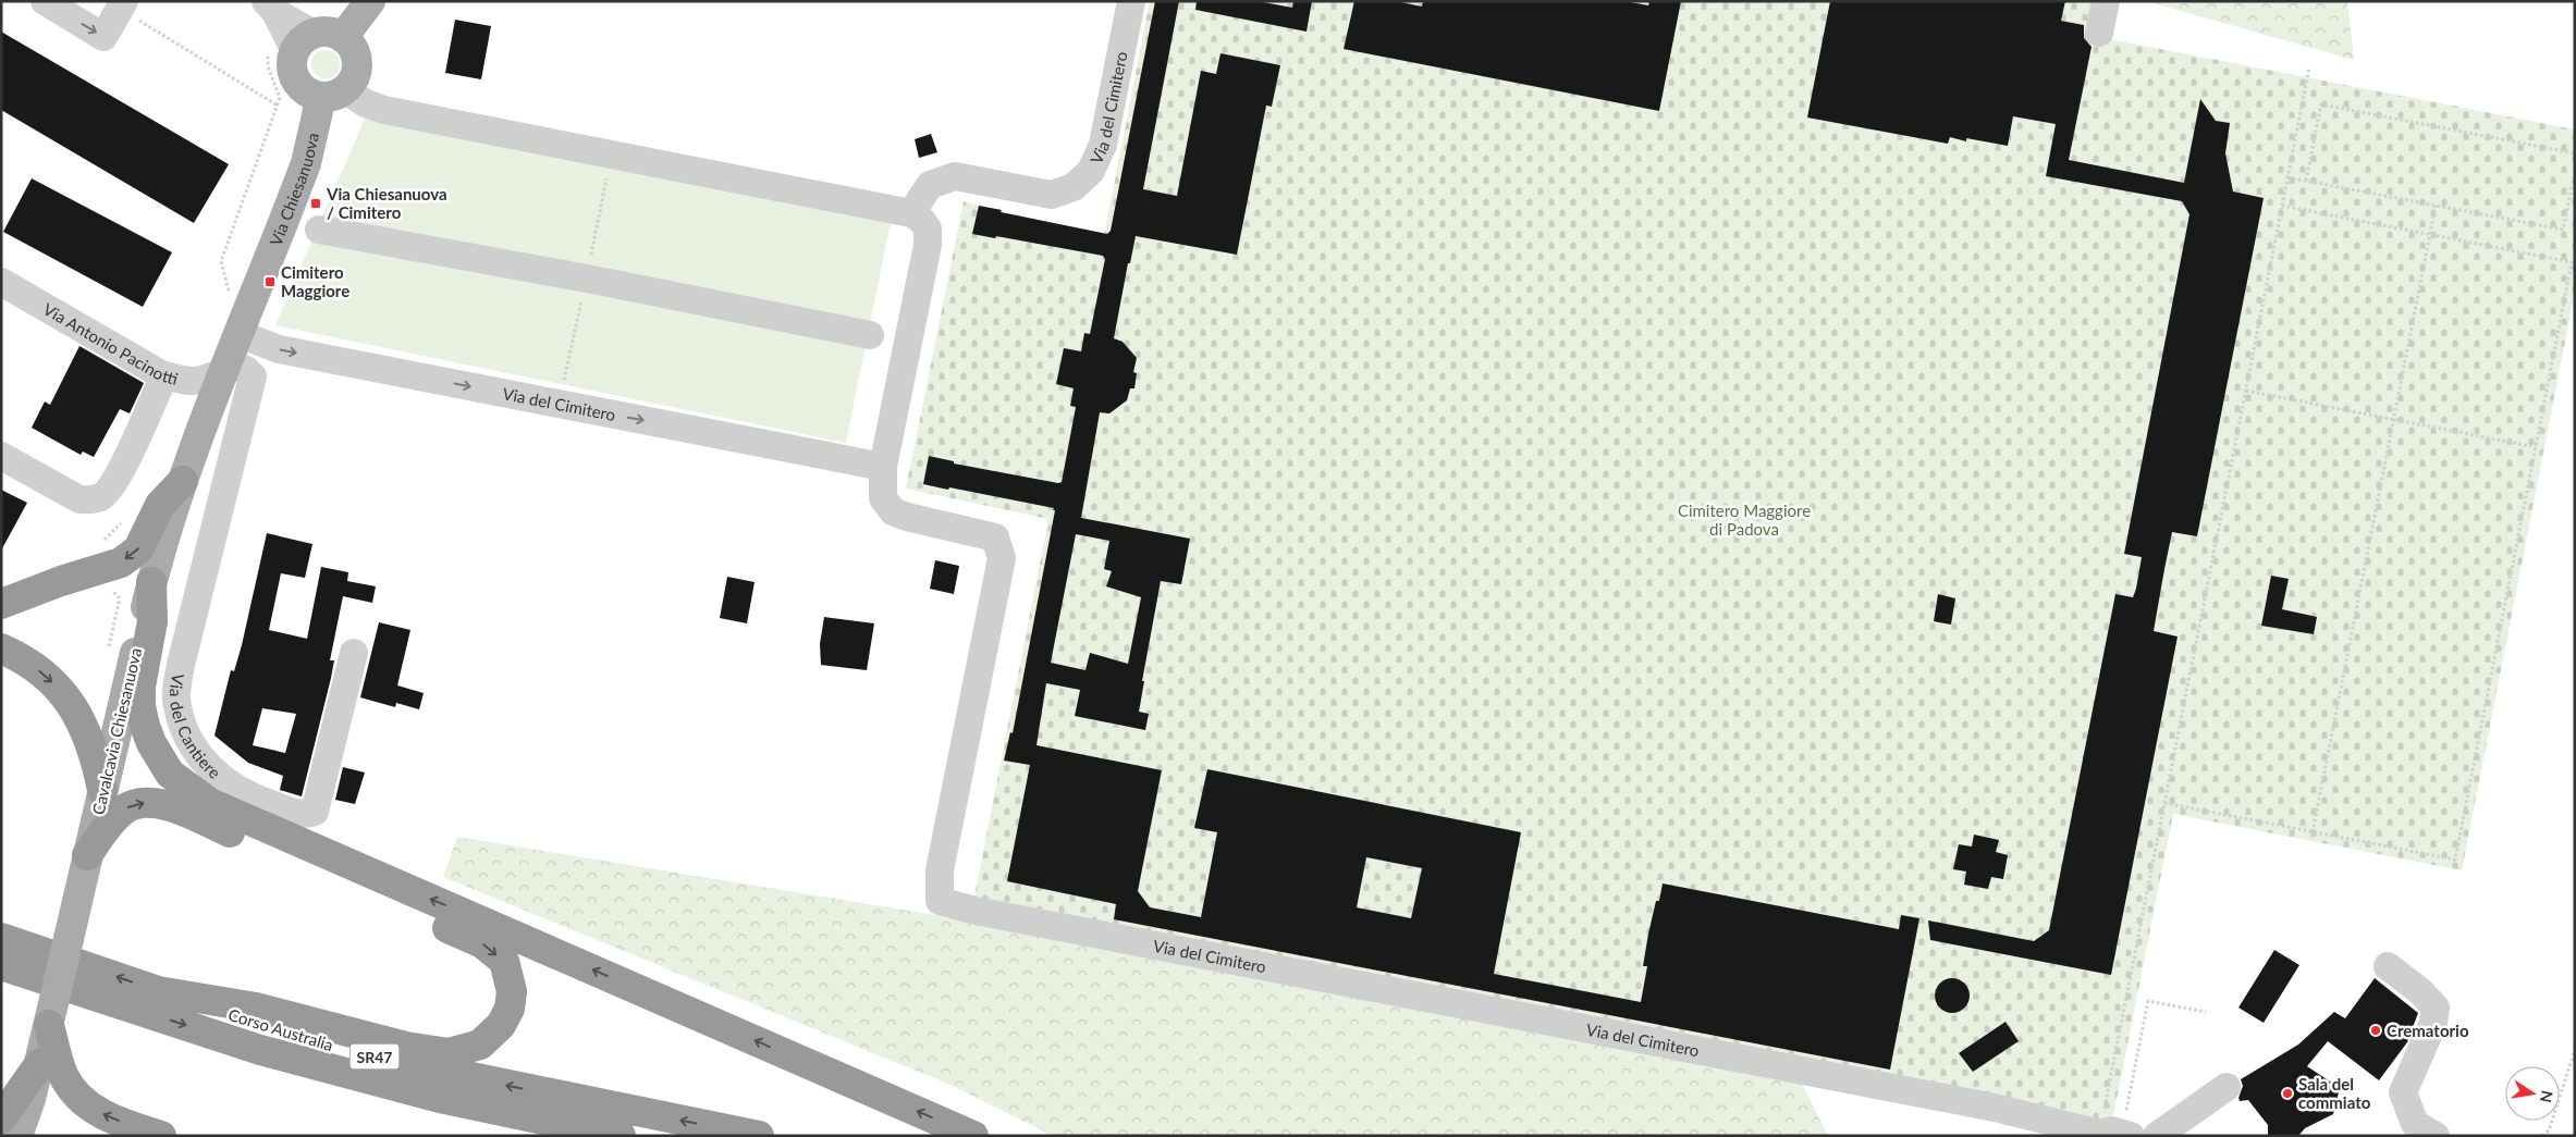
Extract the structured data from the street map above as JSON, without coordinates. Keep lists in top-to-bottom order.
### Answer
{
  "streets": {
    "highway": ["Corso Australia", "SR47"],
    "main road": ["Via Chiesanuova", "Cavalcavia Chiesanuova"],
    "street": ["Via del Cimitero", "Via Antonio Pacinotti", "Via del Cantiere"]
  },
  "crossings": [
    ["Via del Cimitero", "Via Chiesanuova"],
    ["Via Chiesanuova", "Via Antonio Pacinotti"],
    ["Via Chiesanuova", "Via del Cantiere"],
    ["Via Chiesanuova", "Cavalcavia Chiesanuova"],
    ["Via Antonio Pacinotti", "Via del Cantiere"],
    ["Via Antonio Pacinotti", "Cavalcavia Chiesanuova"],
    ["Via del Cantiere", "Cavalcavia Chiesanuova"]
  ],
  "parks": ["Cimitero Maggiore di Padova"],
  "places": {
    "transit": ["Via Chiesanuova / Cimitero", "Cimitero Maggiore"],
    "other": ["Crematorio", "Sala del commiato"]
  },
  "north": "right"
}
